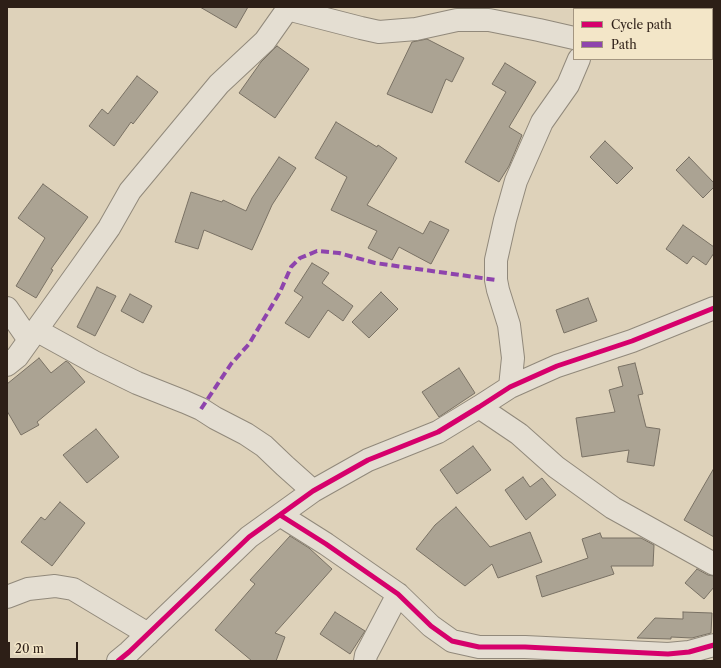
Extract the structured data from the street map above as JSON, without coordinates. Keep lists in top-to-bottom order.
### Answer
{
  "legend": ["Cycle path", "Path"],
  "scale_bar": "20 m"
}
